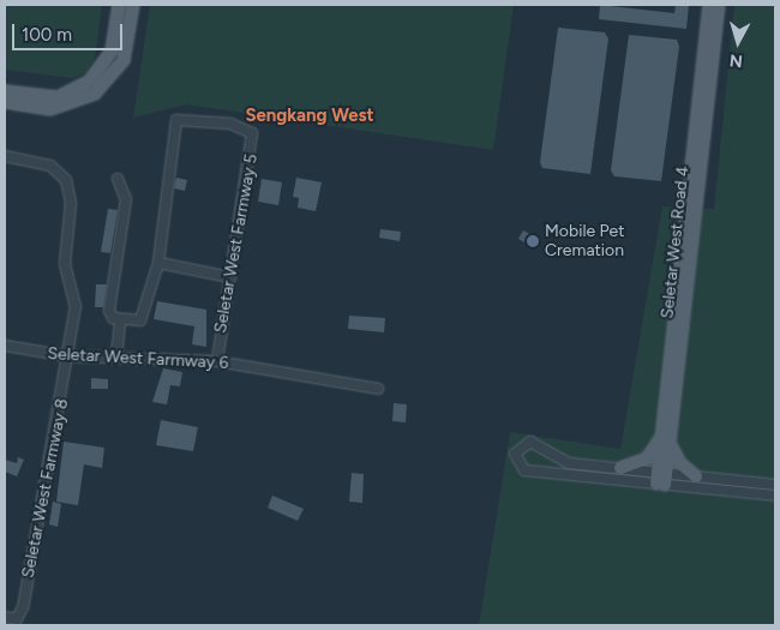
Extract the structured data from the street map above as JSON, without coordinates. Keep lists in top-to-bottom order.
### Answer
{
  "streets": {
    "main road": ["Seletar West Road 4"],
    "street": ["Seletar West Farmway 5", "Seletar West Farmway 6", "Seletar West Farmway 8"]
  },
  "crossings": [
    ["Seletar West Farmway 5", "Seletar West Farmway 6"],
    ["Seletar West Farmway 6", "Seletar West Farmway 8"]
  ],
  "districts": ["Sengkang West"],
  "places": ["Mobile Pet Cremation"],
  "scale_bar": "100 m",
  "north": "bottom"
}
